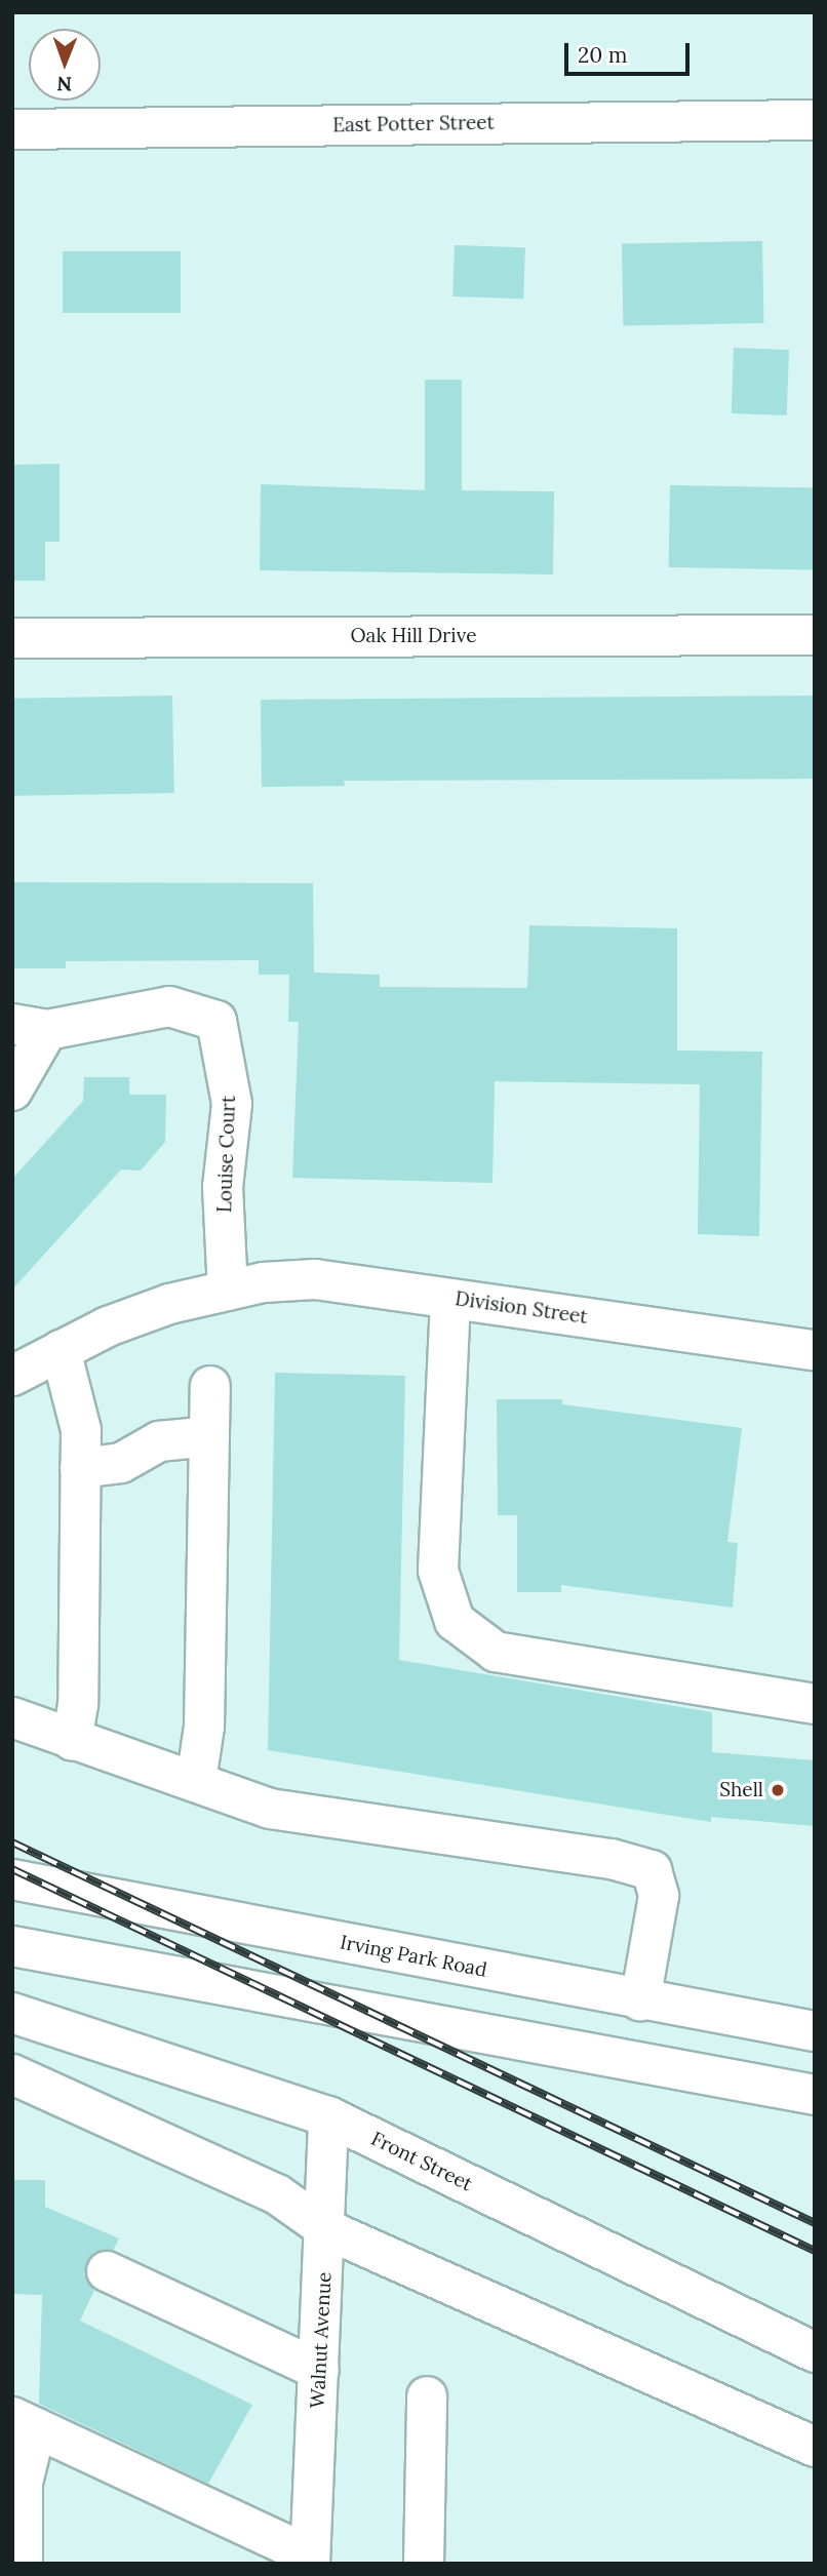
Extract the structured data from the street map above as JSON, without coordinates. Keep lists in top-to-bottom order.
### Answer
{
  "streets": {
    "street": [
      "East Potter Street",
      "Oak Hill Drive",
      "Louise Court",
      "Division Street",
      "Irving Park Road",
      "Front Street",
      "Walnut Avenue"
    ]
  },
  "crossings": [
    ["Louise Court", "Division Street"],
    ["Front Street", "Walnut Avenue"]
  ],
  "places": ["Shell"],
  "scale_bar": "20 m",
  "north": "bottom"
}
